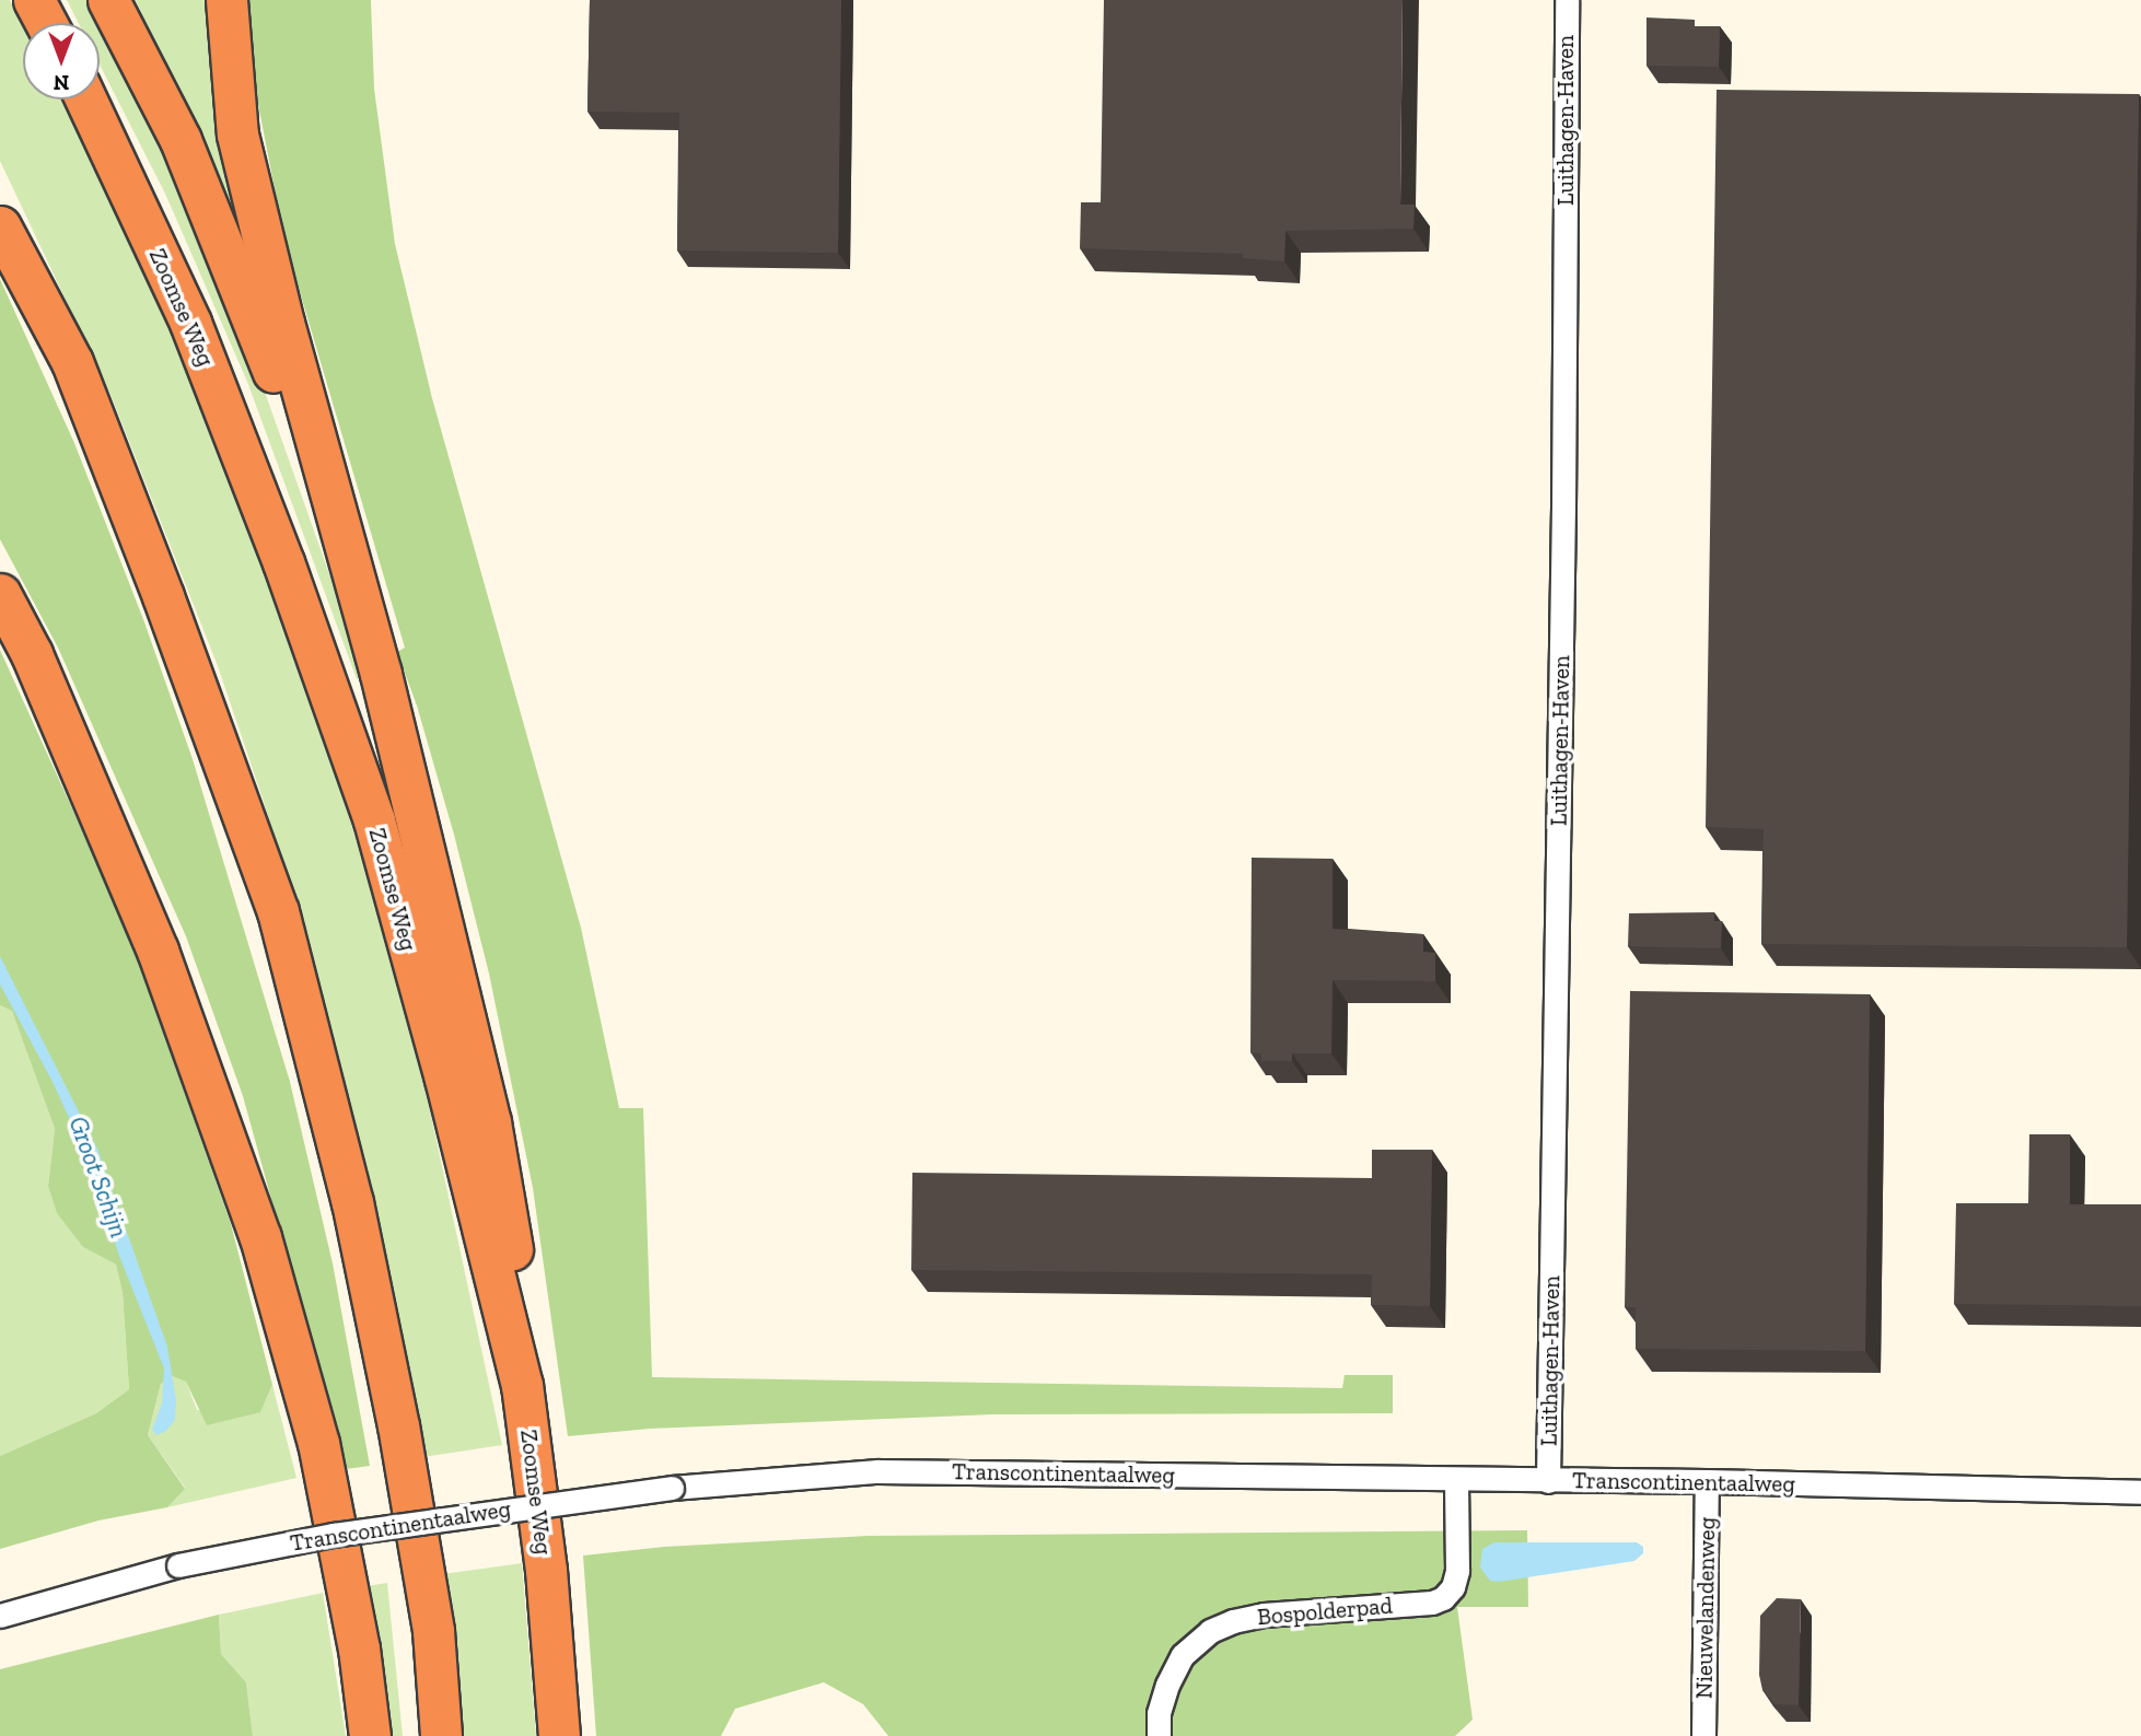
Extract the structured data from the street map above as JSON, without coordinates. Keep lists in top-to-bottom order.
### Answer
{
  "streets": {
    "highway": ["Zoomse Weg"],
    "street": [
      "Luithagen-Haven",
      "Transcontinentaalweg",
      "Nieuwelandenweg",
      "Bospolderpad"
    ]
  },
  "crossings": [
    ["Luithagen-Haven", "Transcontinentaalweg"],
    ["Transcontinentaalweg", "Nieuwelandenweg"],
    ["Transcontinentaalweg", "Bospolderpad"]
  ],
  "water": ["Groot Schijn"],
  "north": "bottom"
}
